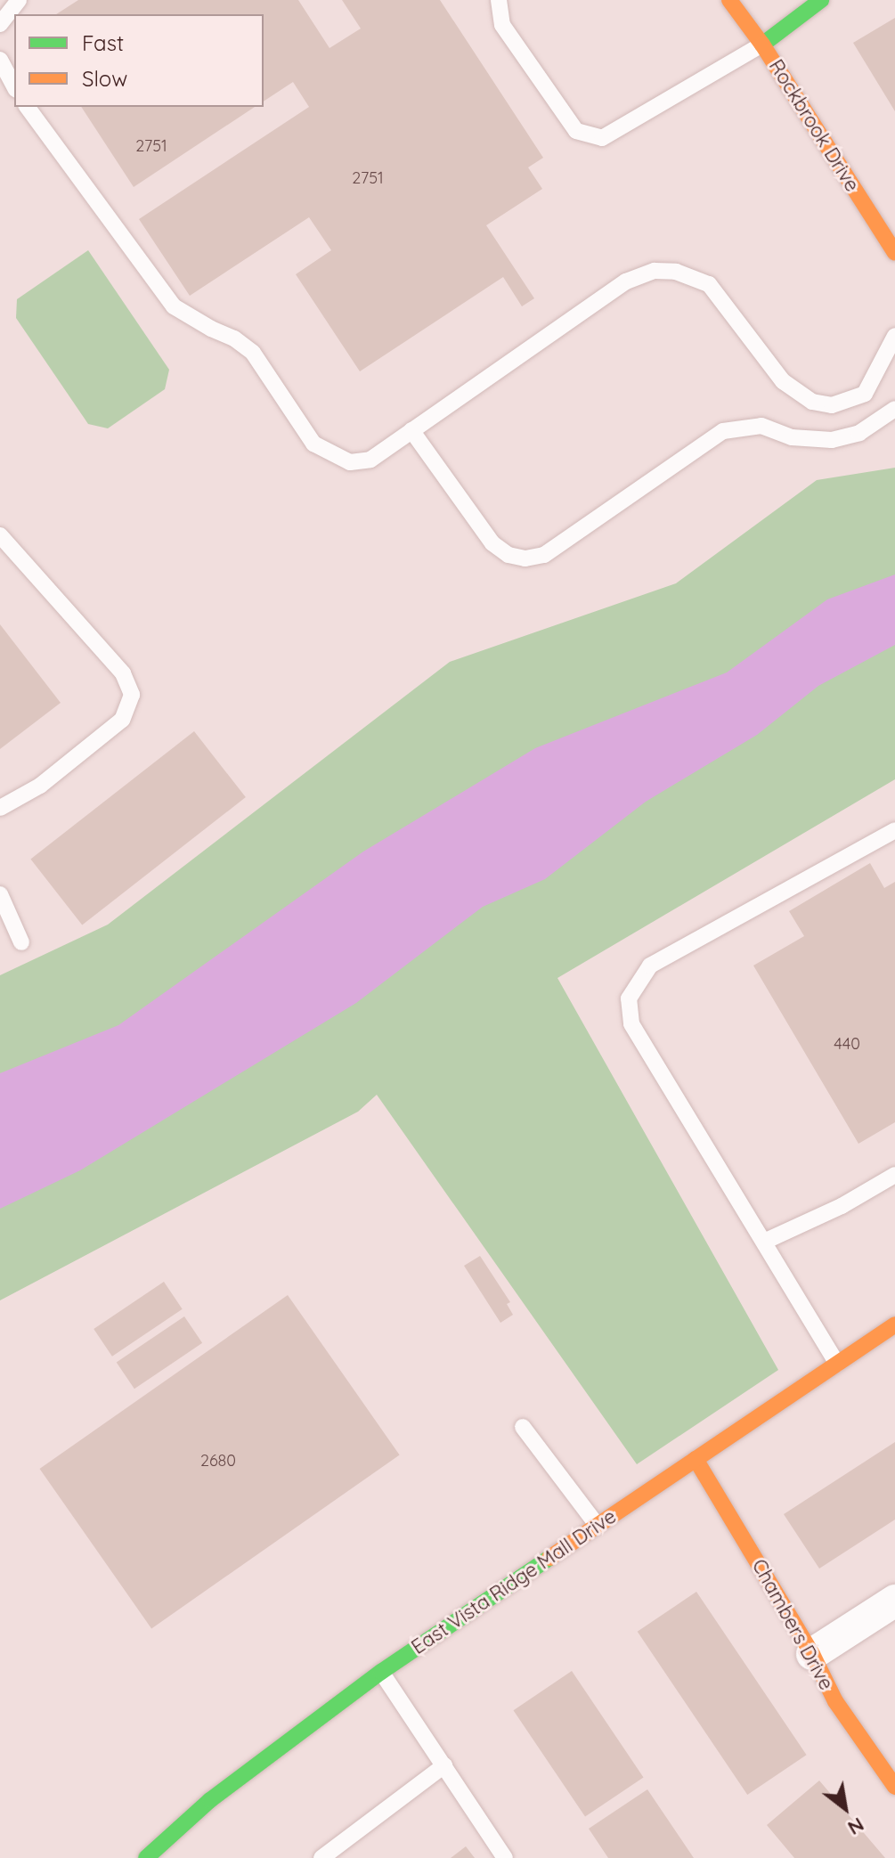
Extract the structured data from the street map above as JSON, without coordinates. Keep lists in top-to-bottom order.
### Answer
{
  "streets": {
    "main road": ["Rockbrook Drive", "East Vista Ridge Mall Drive", "Chambers Drive"]
  },
  "crossings": [
    ["East Vista Ridge Mall Drive", "Chambers Drive"]
  ],
  "house_numbers": [
    "2751",
    "2751",
    "440",
    "2680"
  ],
  "legend": ["Fast", "Slow"],
  "north": "bottom right"
}
